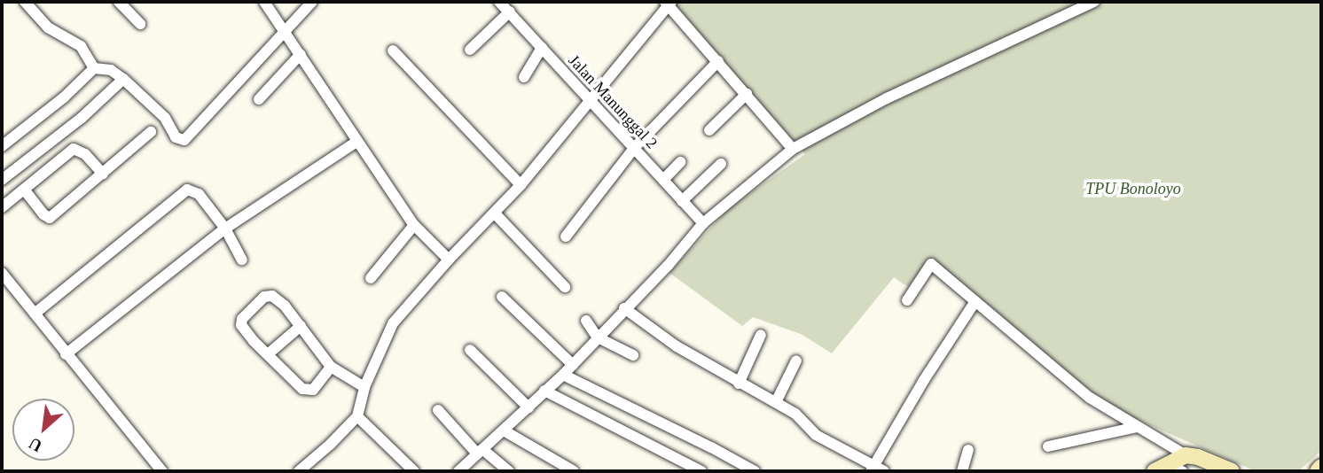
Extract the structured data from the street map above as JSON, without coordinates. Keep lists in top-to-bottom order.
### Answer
{
  "streets": {
    "street": ["Jalan Manunggal 2"]
  },
  "parks": ["TPU Bonoloyo"],
  "north": "bottom left"
}
